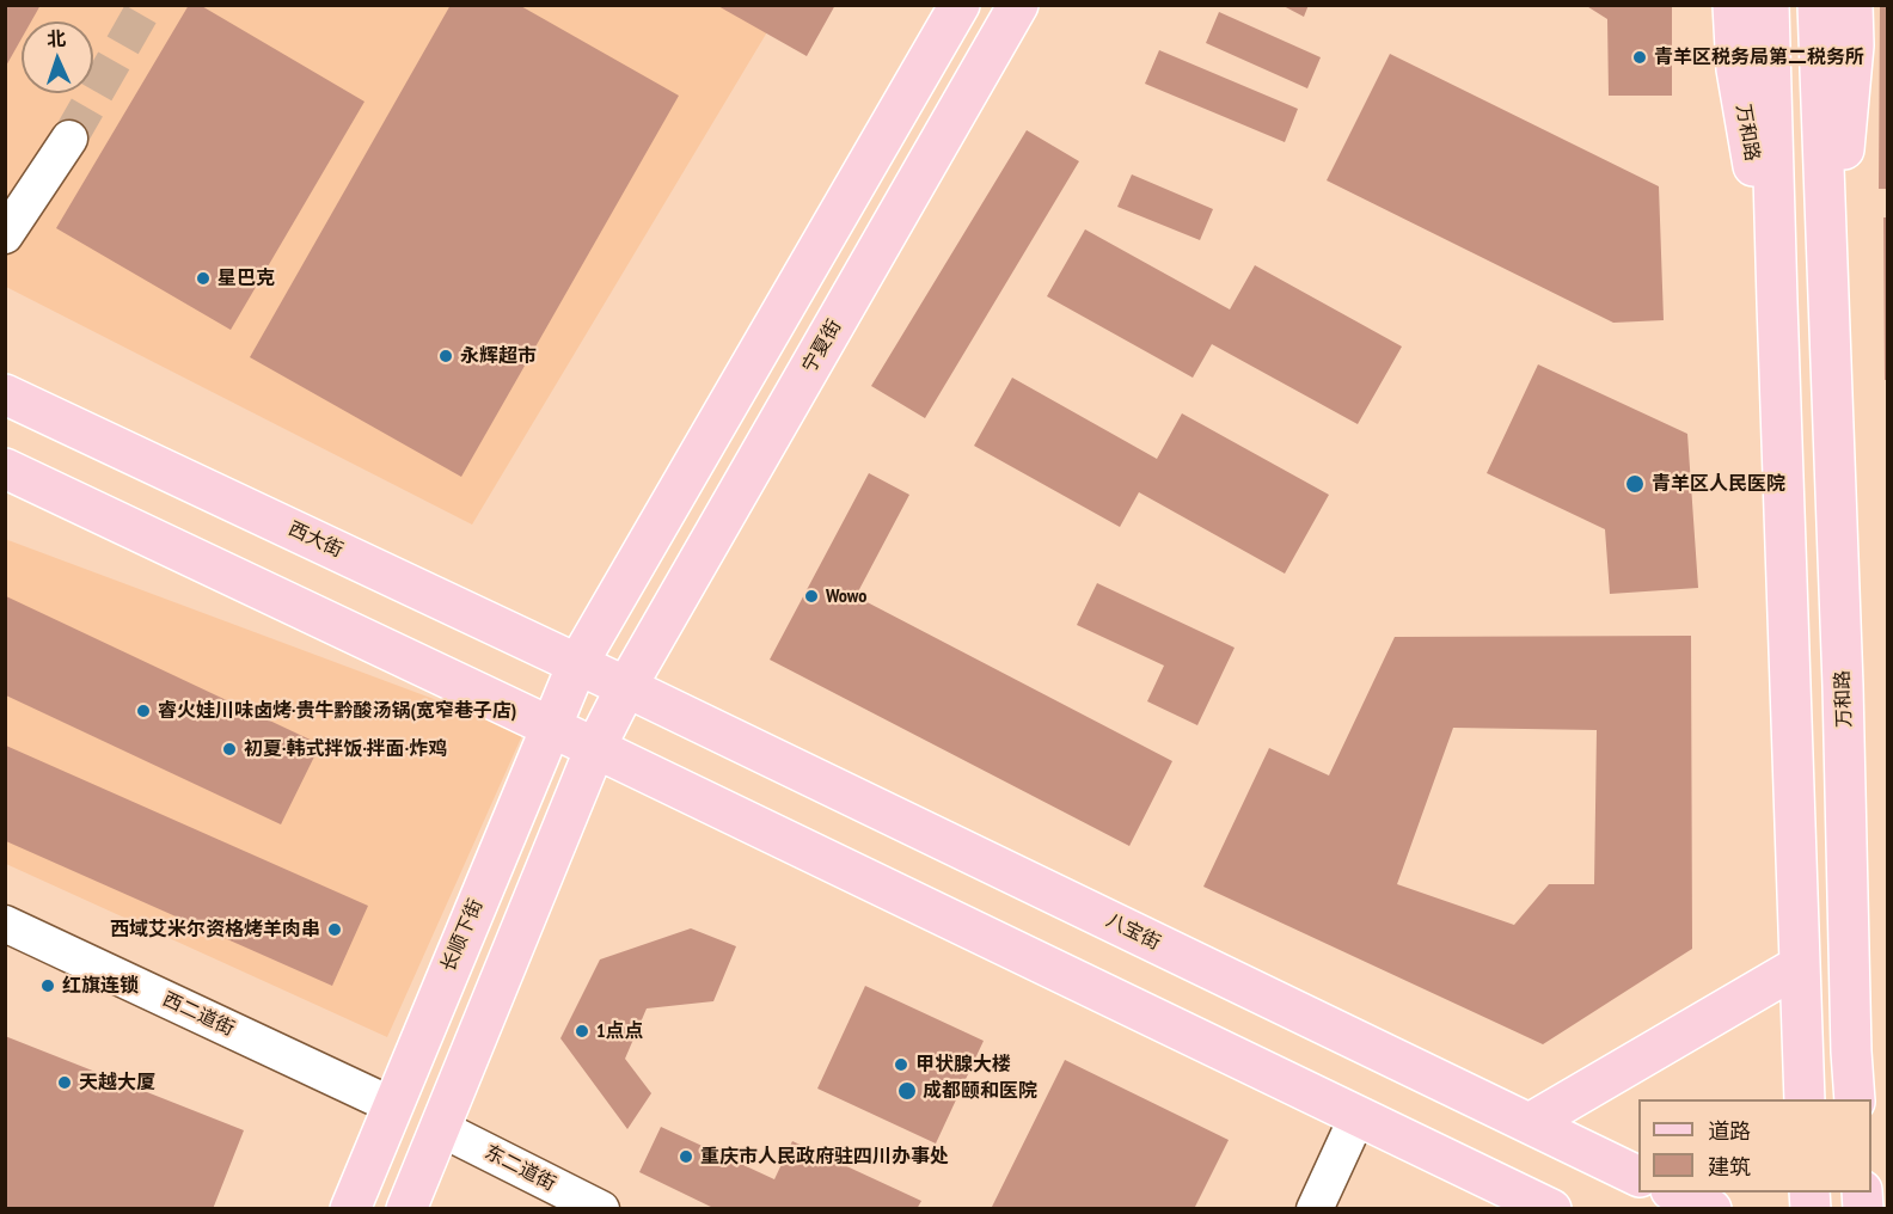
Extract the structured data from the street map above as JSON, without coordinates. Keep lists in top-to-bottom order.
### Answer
{
  "streets": {
    "main road": [
      "万和路",
      "宁夏街",
      "西大街",
      "八宝街",
      "长顺下街"
    ],
    "street": ["西二道街", "东二道街"]
  },
  "crossings": [
    ["宁夏街", "西大街"],
    ["宁夏街", "八宝街"],
    ["西大街", "八宝街"],
    ["西大街", "长顺下街"],
    ["长顺下街", "西二道街"]
  ],
  "places": [
    "青羊区税务局第二税务所",
    "星巴克",
    "永辉超市",
    "青羊区人民医院",
    "Wowo",
    "睿火娃川味卤烤·贵牛黔酸汤锅(宽窄巷子店)",
    "初夏·韩式拌饭·拌面·炸鸡",
    "西域艾米尔资格烤羊肉串",
    "红旗连锁",
    "1点点",
    "甲状腺大楼",
    "天越大厦",
    "成都颐和医院",
    "重庆市人民政府驻四川办事处"
  ],
  "legend": ["道路", "建筑"],
  "north": "top"
}
